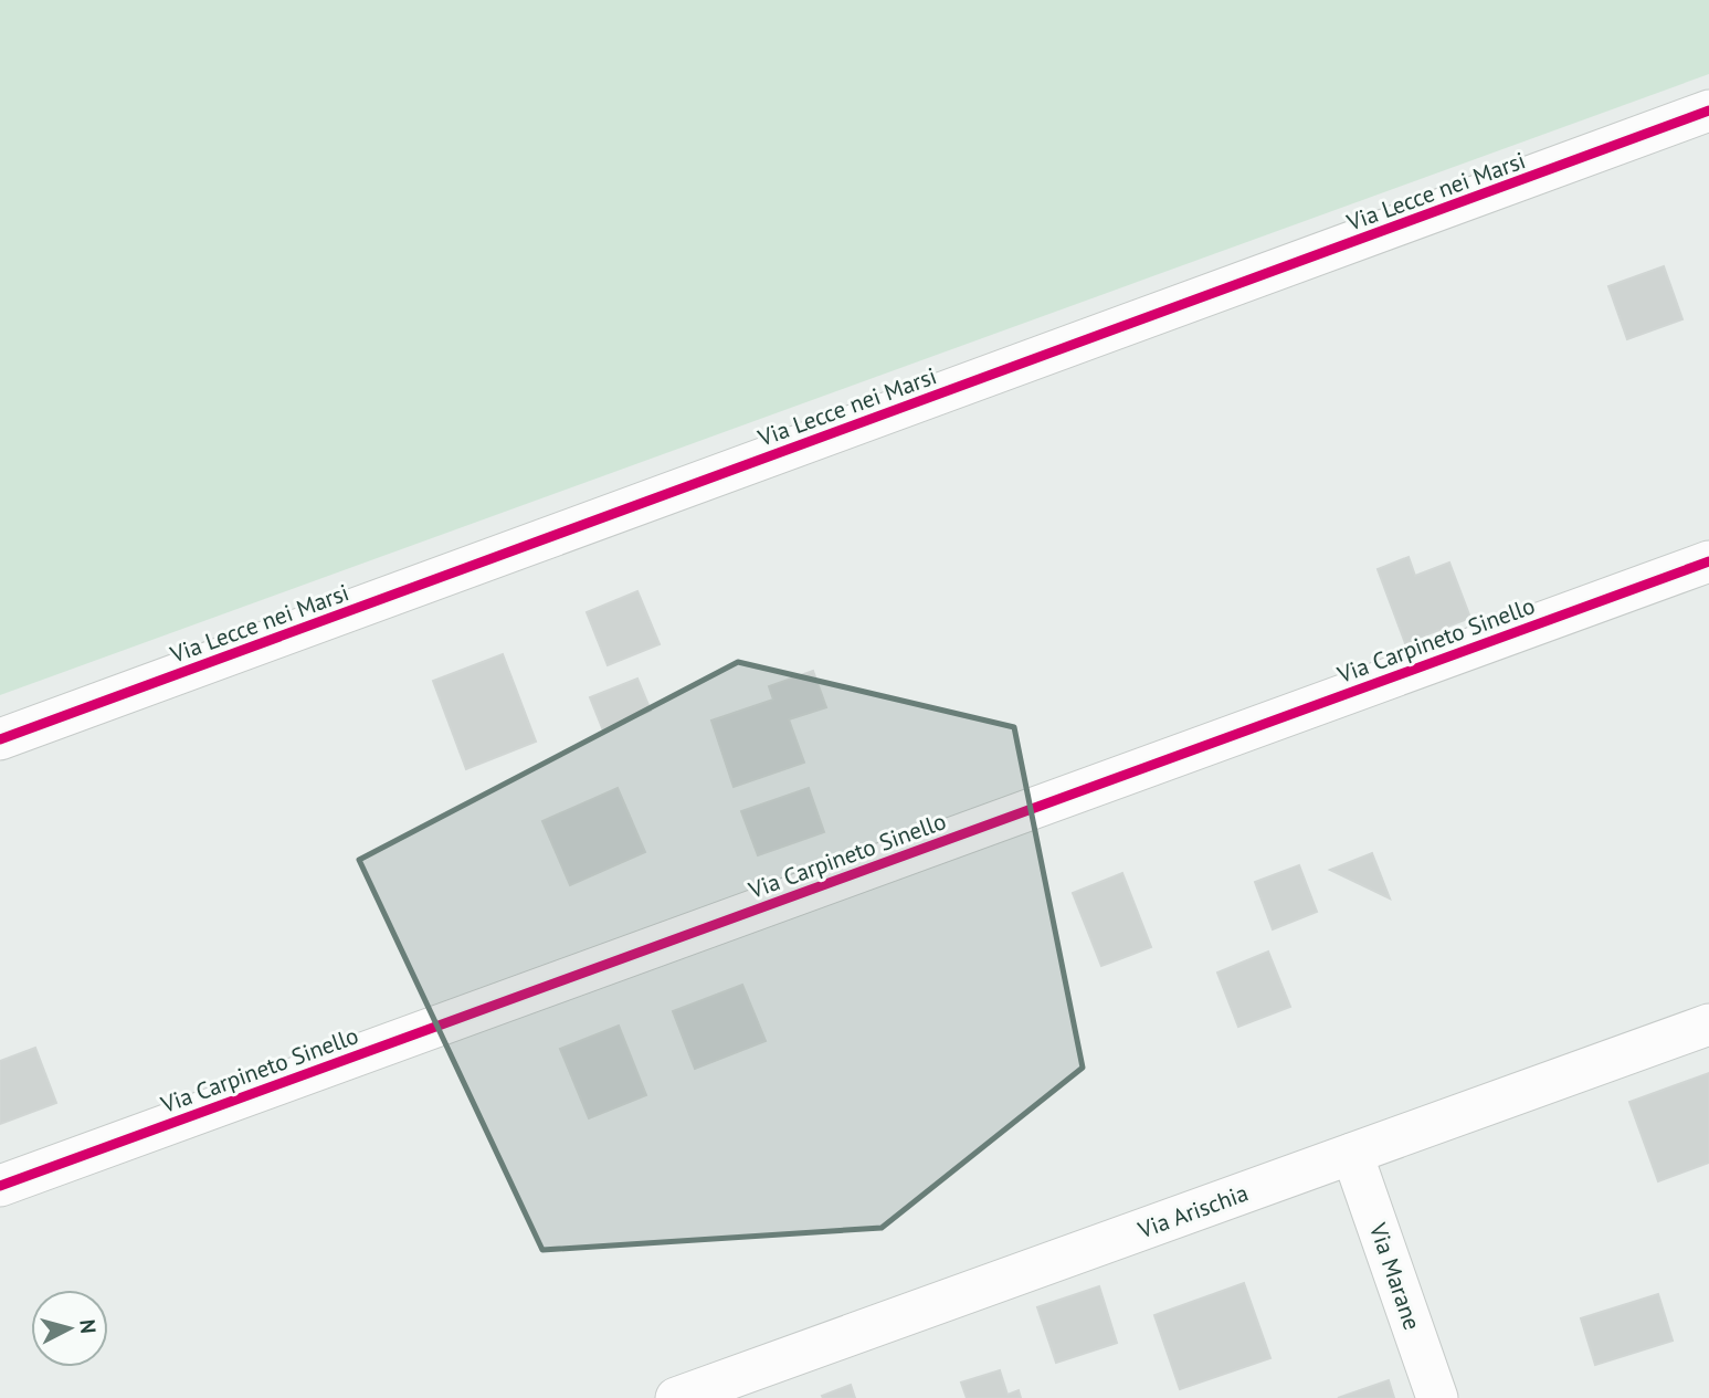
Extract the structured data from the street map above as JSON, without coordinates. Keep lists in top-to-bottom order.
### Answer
{
  "streets": {
    "street": [
      "Via Lecce nei Marsi",
      "Via Carpineto Sinello",
      "Via Arischia",
      "Via Marane"
    ]
  },
  "crossings": [
    ["Via Arischia", "Via Marane"]
  ],
  "north": "right"
}
